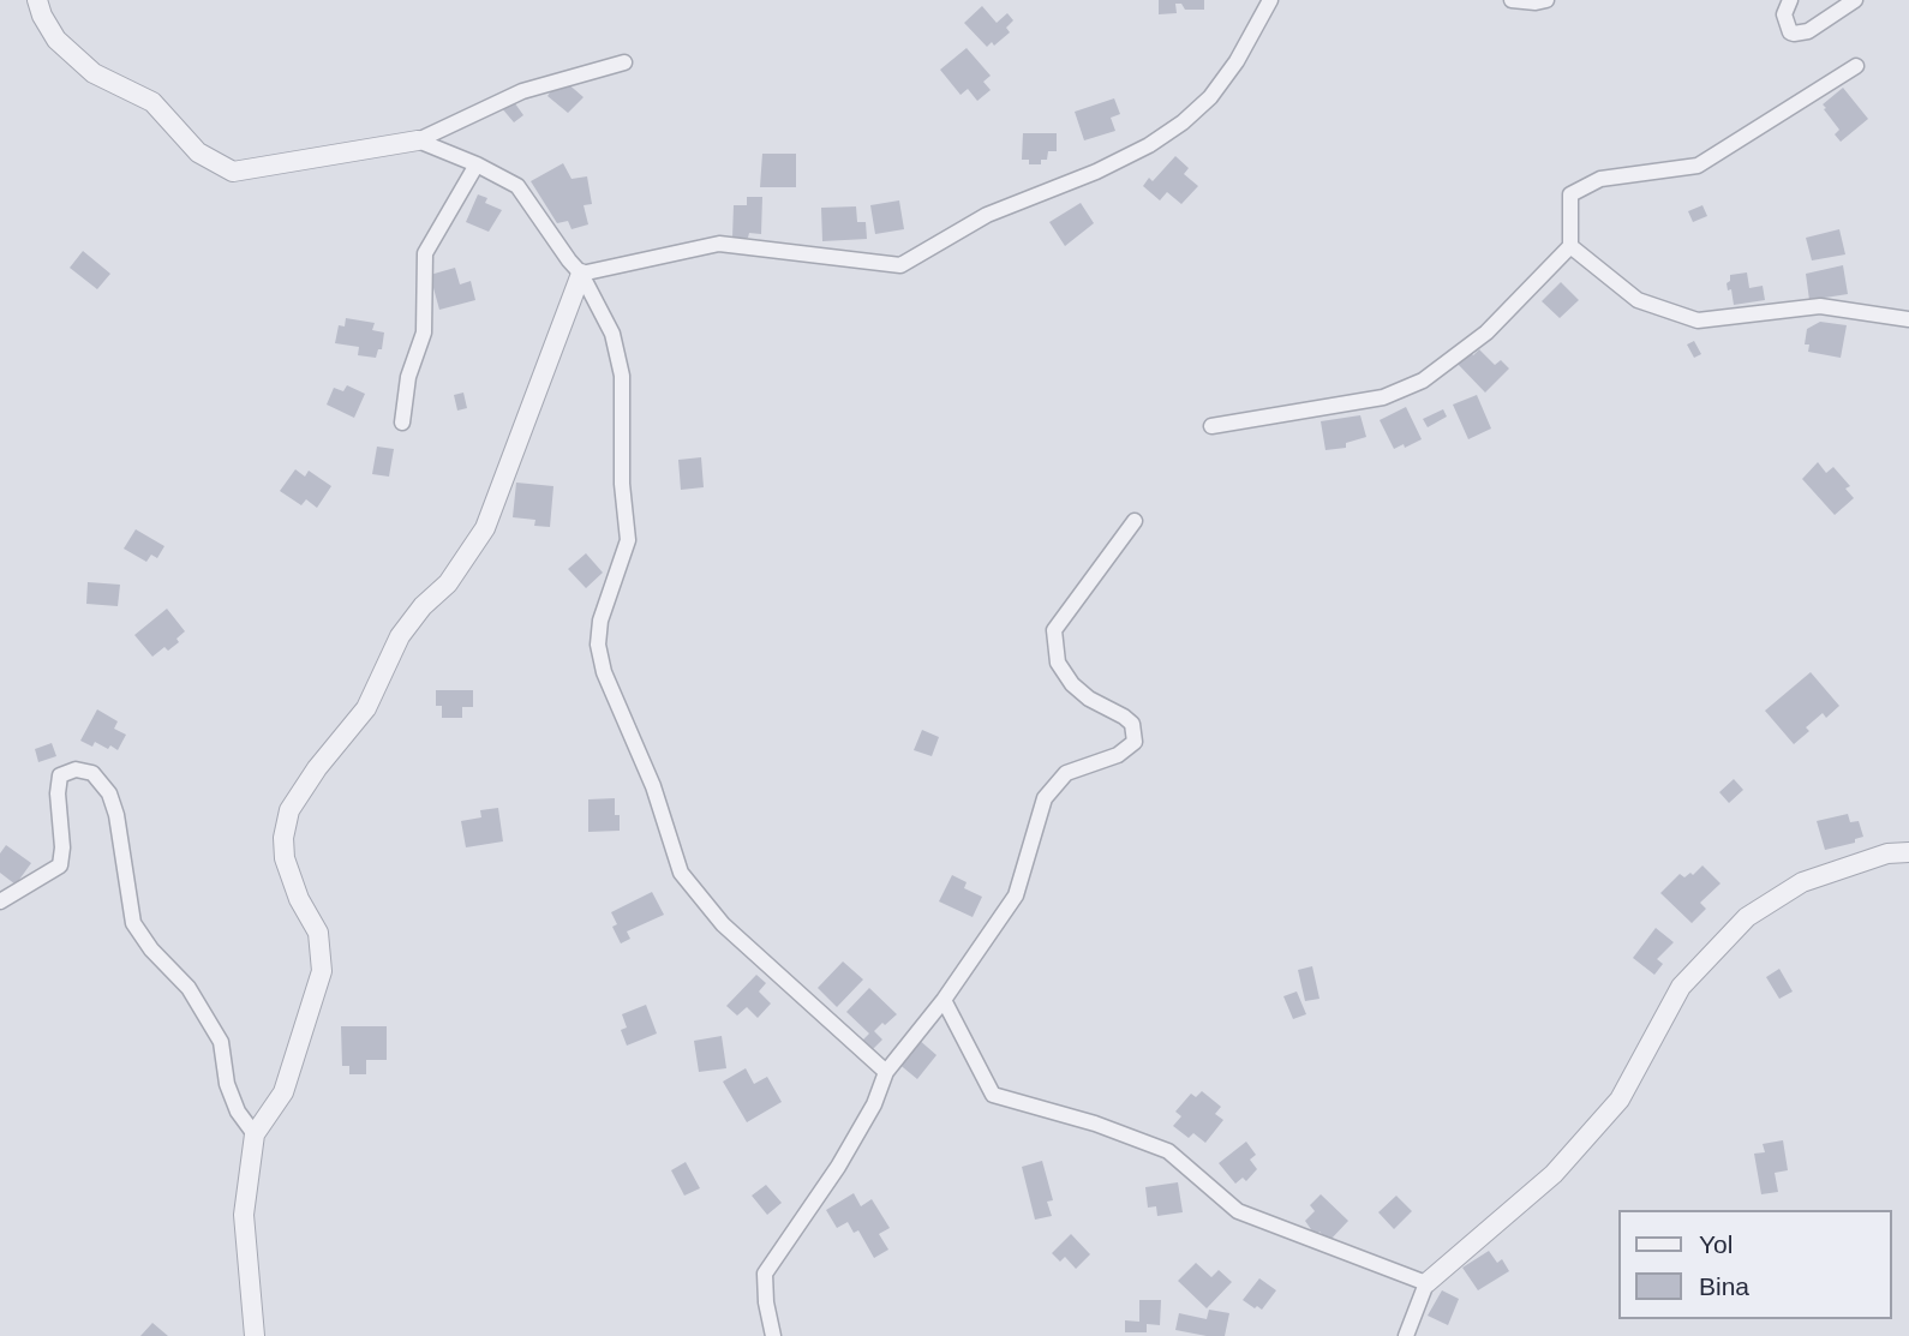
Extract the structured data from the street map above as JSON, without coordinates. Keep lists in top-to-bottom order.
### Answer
{
  "legend": ["Yol", "Bina"]
}
